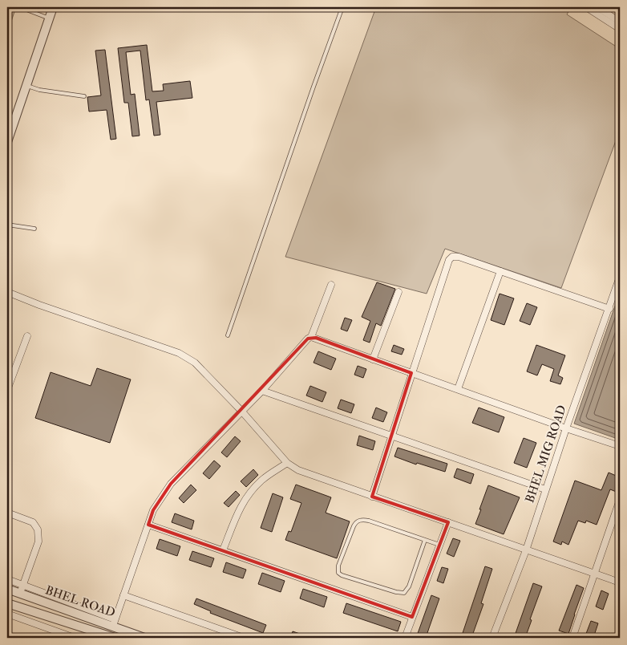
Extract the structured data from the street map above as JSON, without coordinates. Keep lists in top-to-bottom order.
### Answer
{
  "streets": {
    "street": ["BHEL MIG ROAD", "BHEL ROAD"]
  }
}
